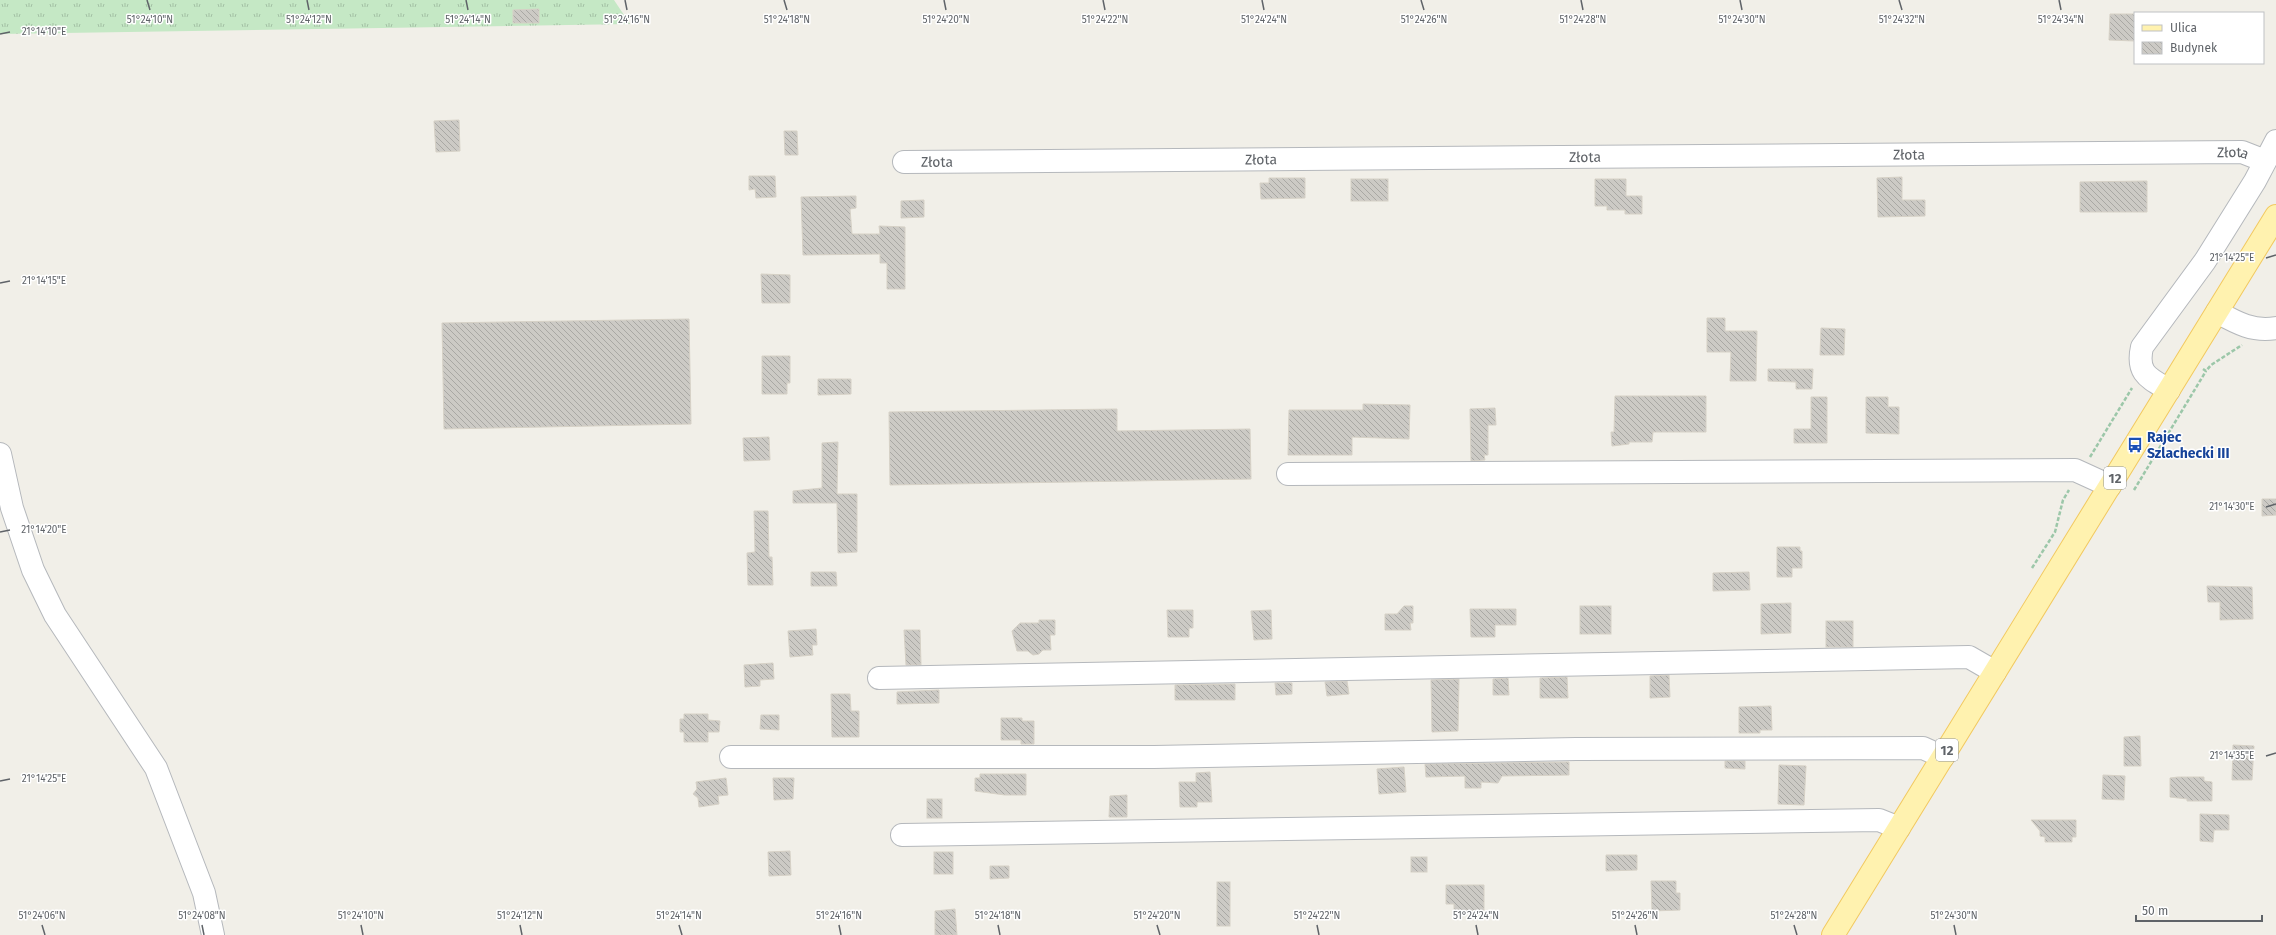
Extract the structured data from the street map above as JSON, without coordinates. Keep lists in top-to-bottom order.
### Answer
{
  "streets": {
    "main road": ["12"],
    "street": ["Złota"]
  },
  "places": {
    "bus stop": ["Rajec Szlachecki III"]
  },
  "legend": ["Ulica", "Budynek"],
  "scale_bar": "50 m",
  "coordinates": [
    "51°24'10\"N",
    "51°24'12\"N",
    "51°24'14\"N",
    "51°24'16\"N",
    "51°24'18\"N",
    "51°24'20\"N",
    "51°24'22\"N",
    "51°24'24\"N",
    "51°24'26\"N",
    "51°24'28\"N",
    "51°24'30\"N",
    "51°24'32\"N",
    "51°24'34\"N",
    "21°14'10\"E",
    "21°14'25\"E",
    "21°14'15\"E",
    "21°14'30\"E",
    "21°14'20\"E",
    "21°14'35\"E",
    "51°24'06\"N",
    "51°24'08\"N"
  ]
}
